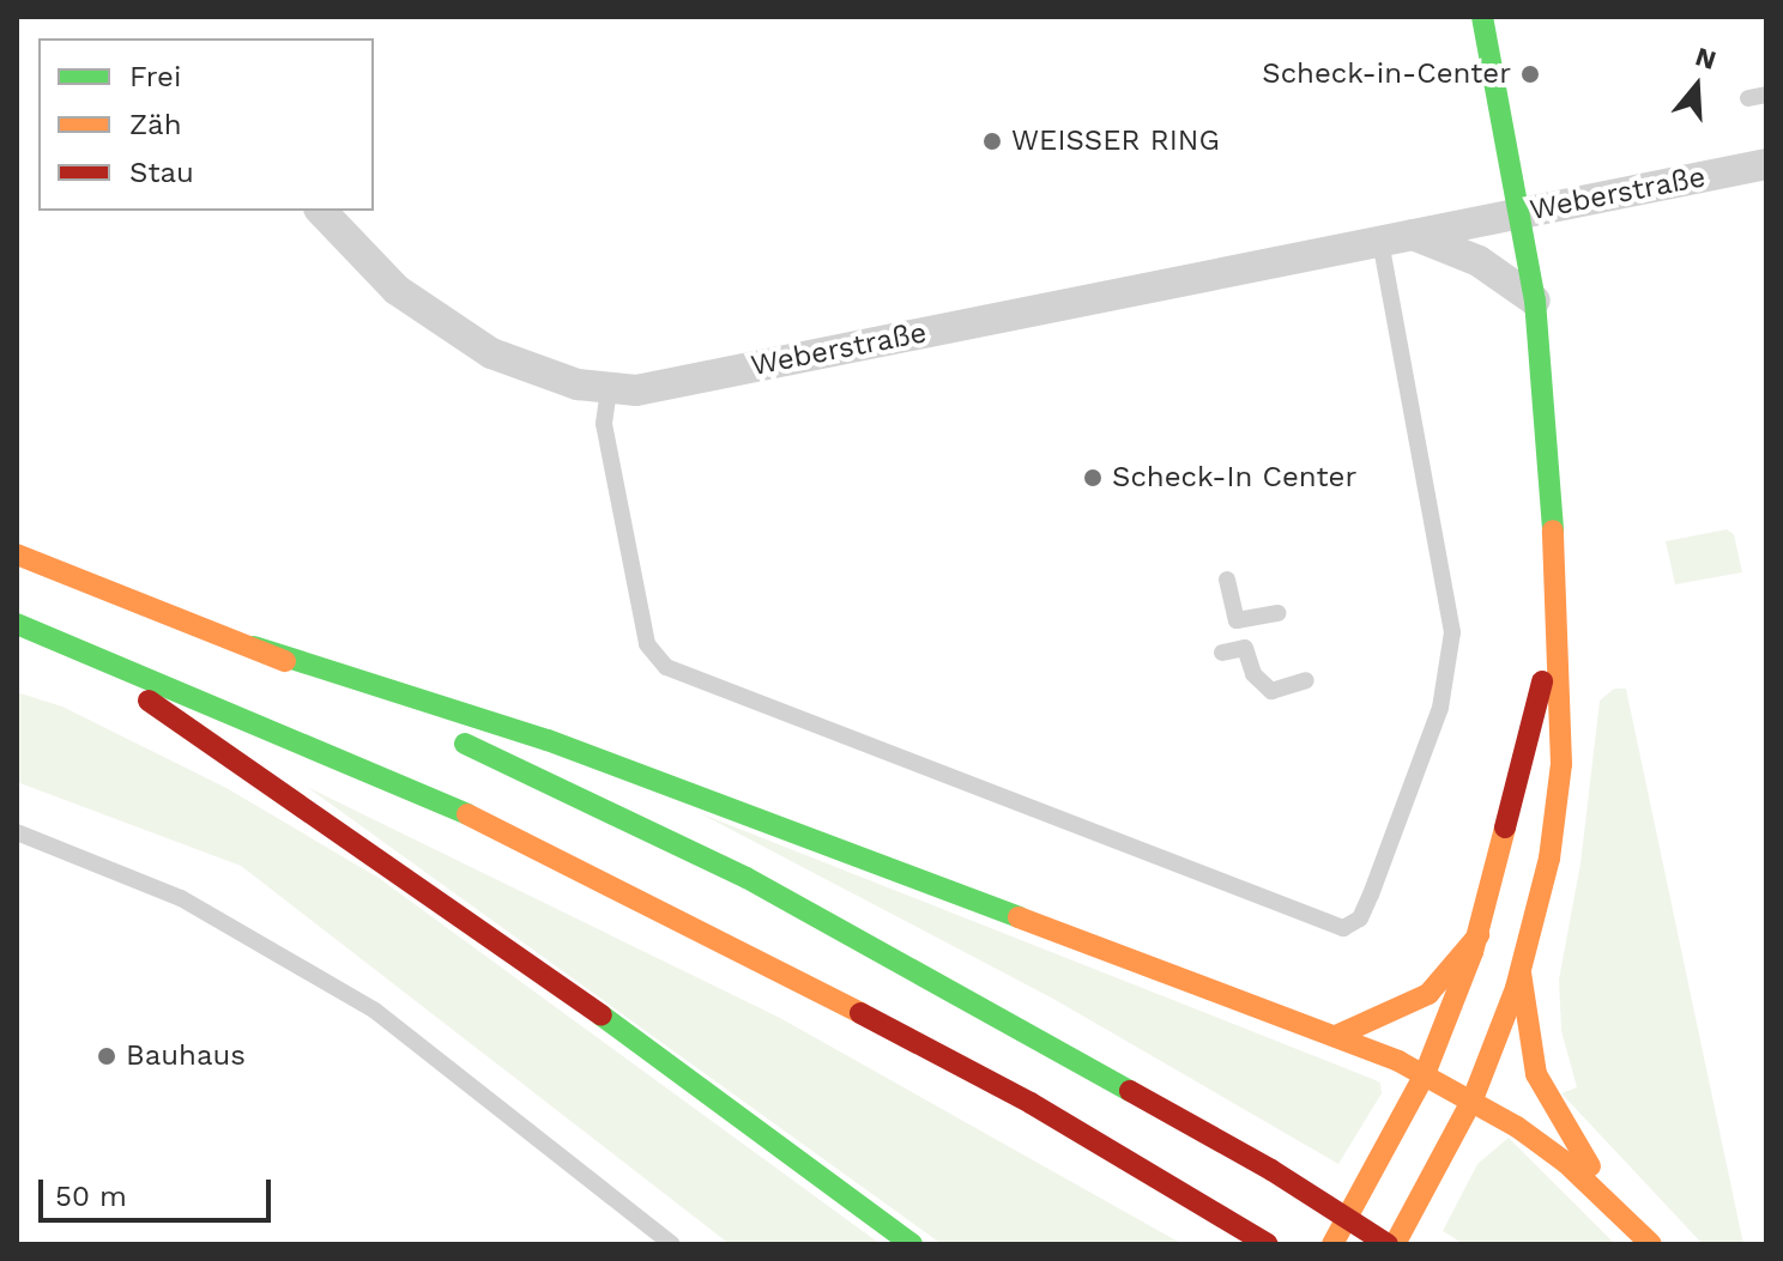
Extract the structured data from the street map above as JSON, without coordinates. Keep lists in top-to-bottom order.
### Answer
{
  "streets": {
    "street": ["Weberstraße"]
  },
  "places": [
    "Scheck-in-Center",
    "WEISSER RING",
    "Scheck-In Center",
    "Bauhaus"
  ],
  "legend": ["Frei", "Zäh", "Stau"],
  "scale_bar": "50 m",
  "north": "top"
}
